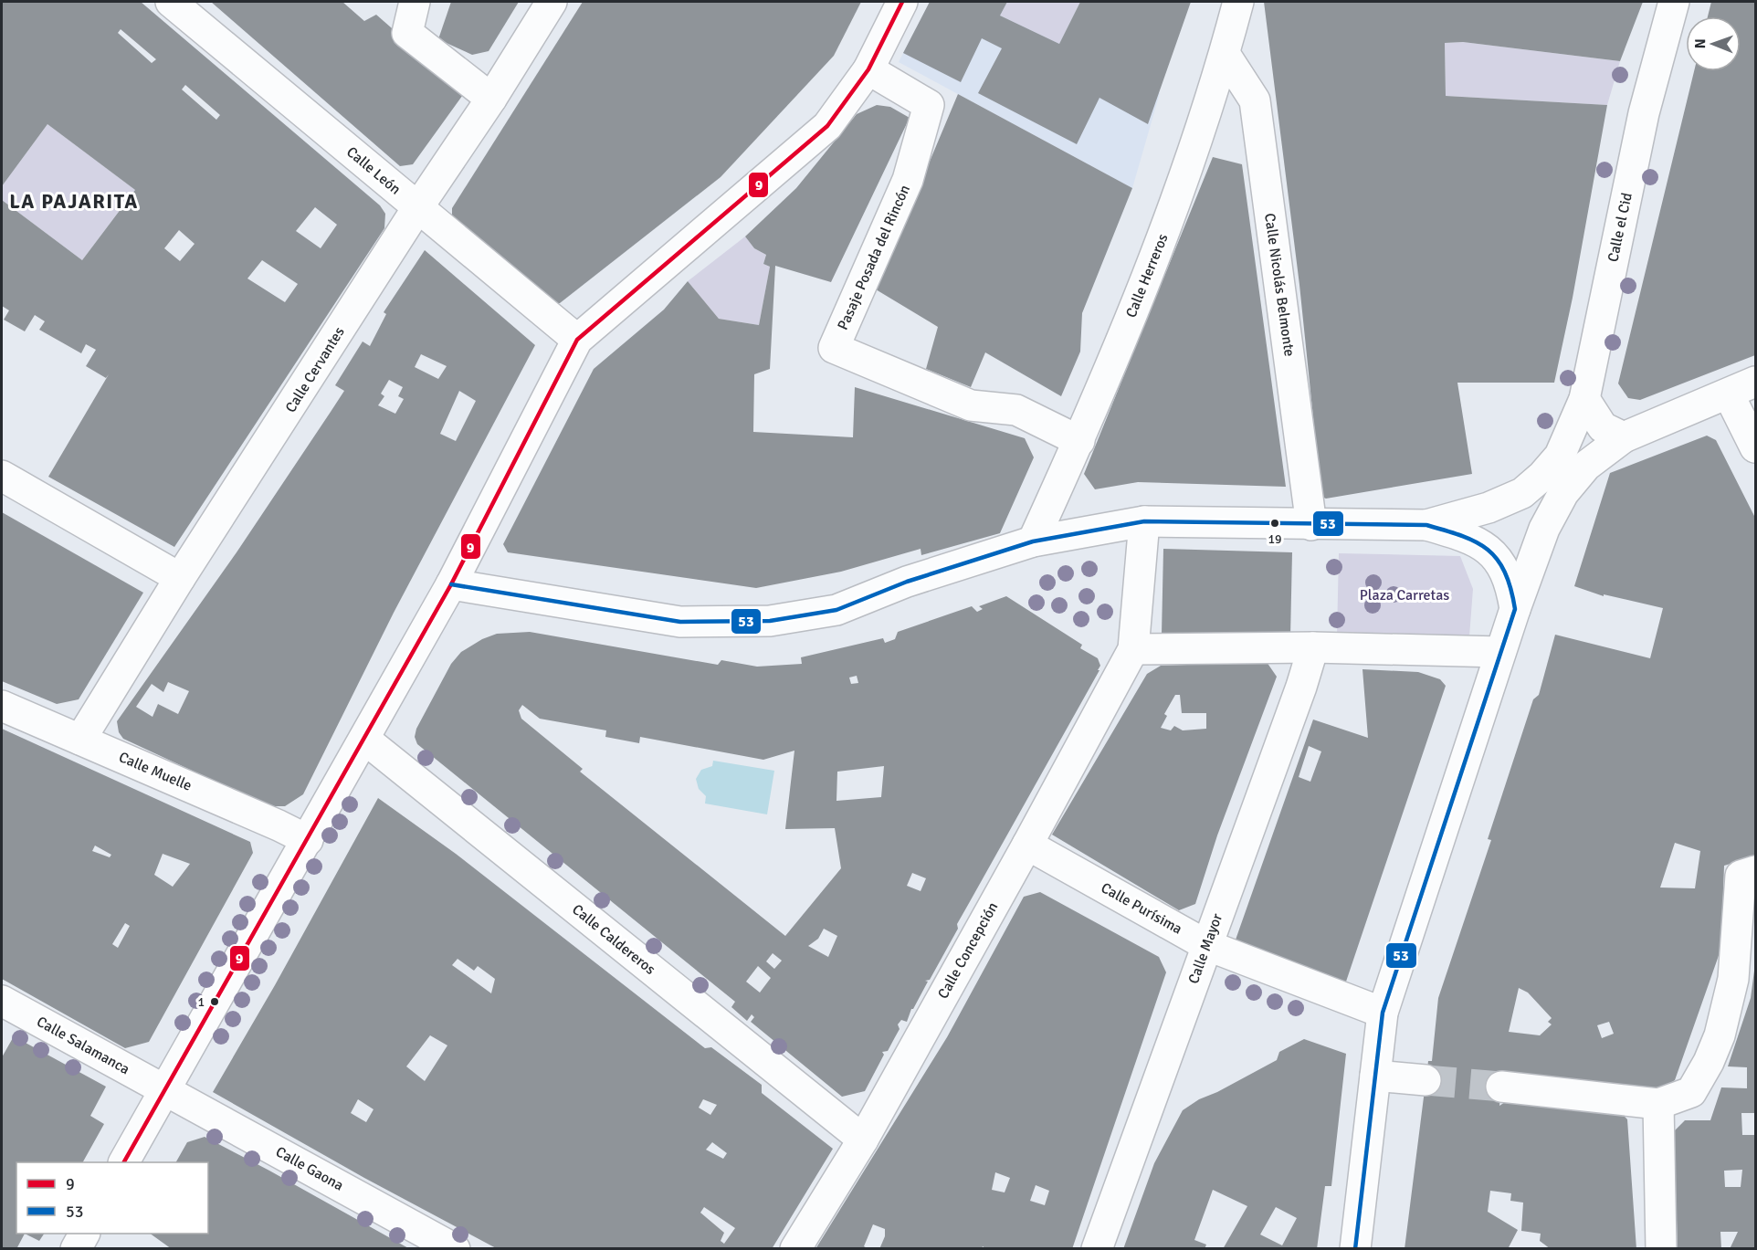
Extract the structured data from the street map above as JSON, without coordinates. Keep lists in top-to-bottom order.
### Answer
{
  "streets": {
    "street": [
      "Calle León",
      "Calle el Cid",
      "Pasaje Posada del Rincón",
      "Calle Herreros",
      "Calle Nicolás Belmonte",
      "Calle Cervantes",
      "Calle Muelle",
      "Calle Purísima",
      "Calle Caldereros",
      "Calle Mayor",
      "Calle Concepción",
      "Calle Salamanca",
      "Calle Gaona"
    ]
  },
  "crossings": [
    ["Calle León", "Calle Cervantes"],
    ["Pasaje Posada del Rincón", "Calle Herreros"],
    ["Calle Herreros", "Calle Nicolás Belmonte"],
    ["Calle Cervantes", "Calle Muelle"],
    ["Calle Purísima", "Calle Mayor"],
    ["Calle Purísima", "Calle Concepción"],
    ["Calle Caldereros", "Calle Concepción"],
    ["Calle Salamanca", "Calle Gaona"]
  ],
  "districts": ["LA PAJARITA"],
  "parks": ["Plaza Carretas"],
  "places": ["19", "1"],
  "lines": ["transit line 9", "transit line 53"],
  "legend": ["9", "53"],
  "north": "left"
}
